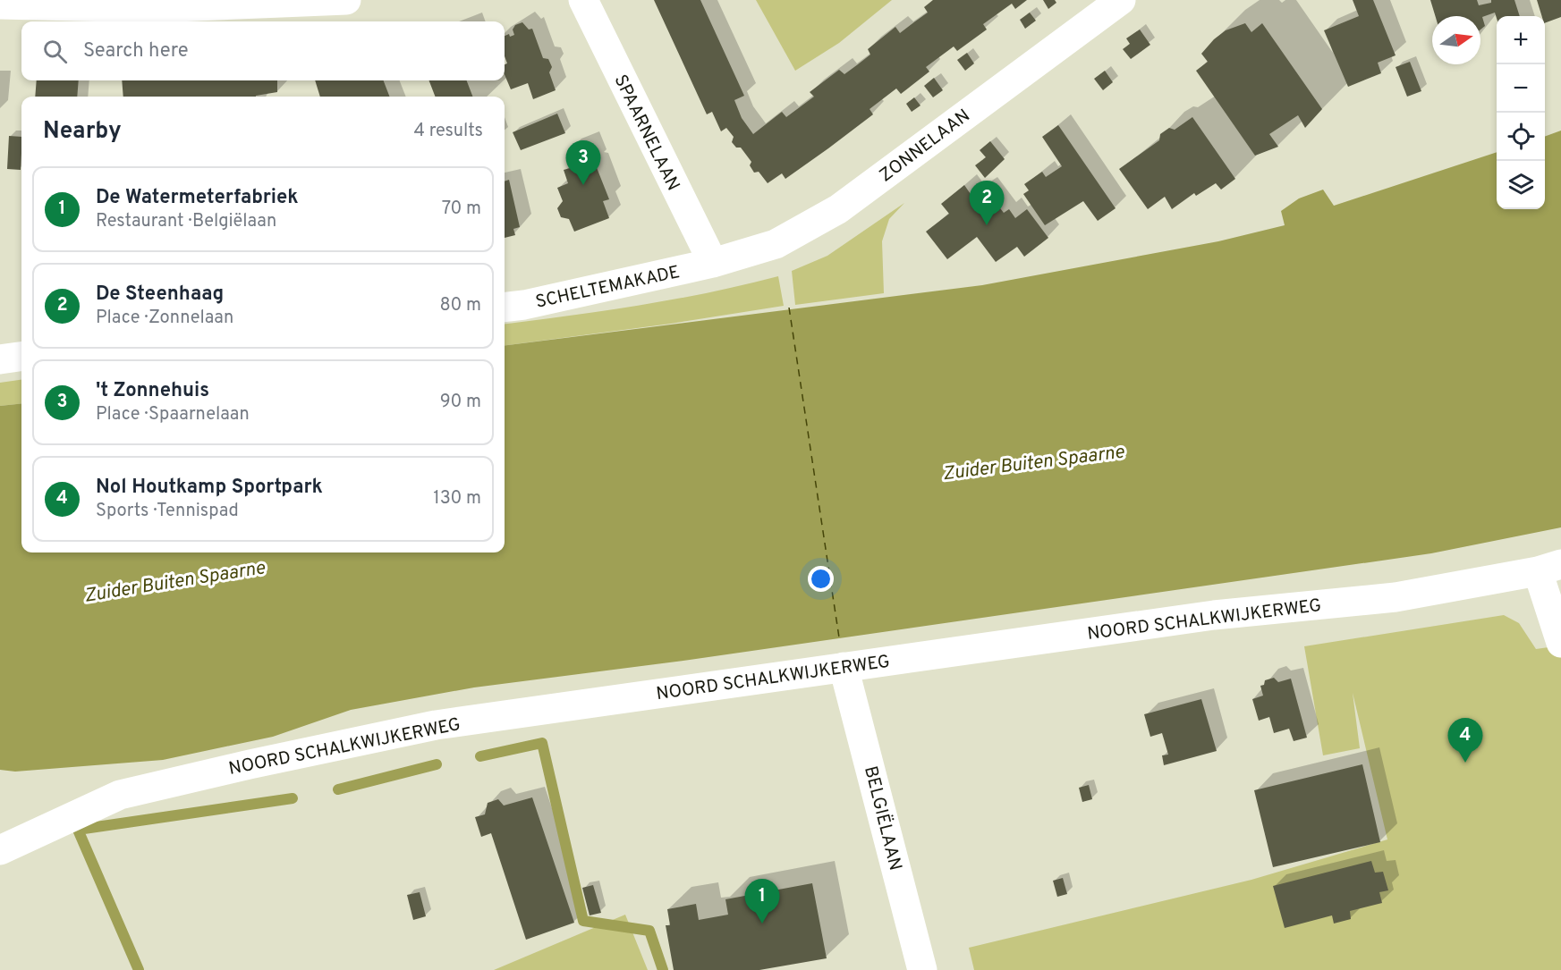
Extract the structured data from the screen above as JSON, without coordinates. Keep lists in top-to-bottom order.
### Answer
{
  "streets": {
    "street": [
      "SPAARNELAAN",
      "ZONNELAAN",
      "SCHELTEMAKADE",
      "NOORD SCHALKWIJKERWEG",
      "BELGIËLAAN"
    ]
  },
  "crossings": [
    ["SPAARNELAAN", "ZONNELAAN"],
    ["SPAARNELAAN", "SCHELTEMAKADE"],
    ["ZONNELAAN", "SCHELTEMAKADE"],
    ["NOORD SCHALKWIJKERWEG", "BELGIËLAAN"]
  ],
  "water": ["Zuider Buiten Spaarne"],
  "north": "right",
  "page": {
    "map_buttons": ["+", "−"],
    "search": "Search here",
    "heading": ["Nearby", "4 results"],
    "pins": [
      "3",
      "2",
      "4",
      "1"
    ],
    "list": [
      {
        "mark": "1",
        "name": "De Watermeterfabriek",
        "note": "Restaurant · Belgiëlaan",
        "value": "70 m"
      },
      {
        "mark": "2",
        "name": "De Steenhaag",
        "note": "Place · Zonnelaan",
        "value": "80 m"
      },
      {
        "mark": "3",
        "name": "'t Zonnehuis",
        "note": "Place · Spaarnelaan",
        "value": "90 m"
      },
      {
        "mark": "4",
        "name": "Nol Houtkamp Sportpark",
        "note": "Sports · Tennispad",
        "value": "130 m"
      }
    ]
  }
}
